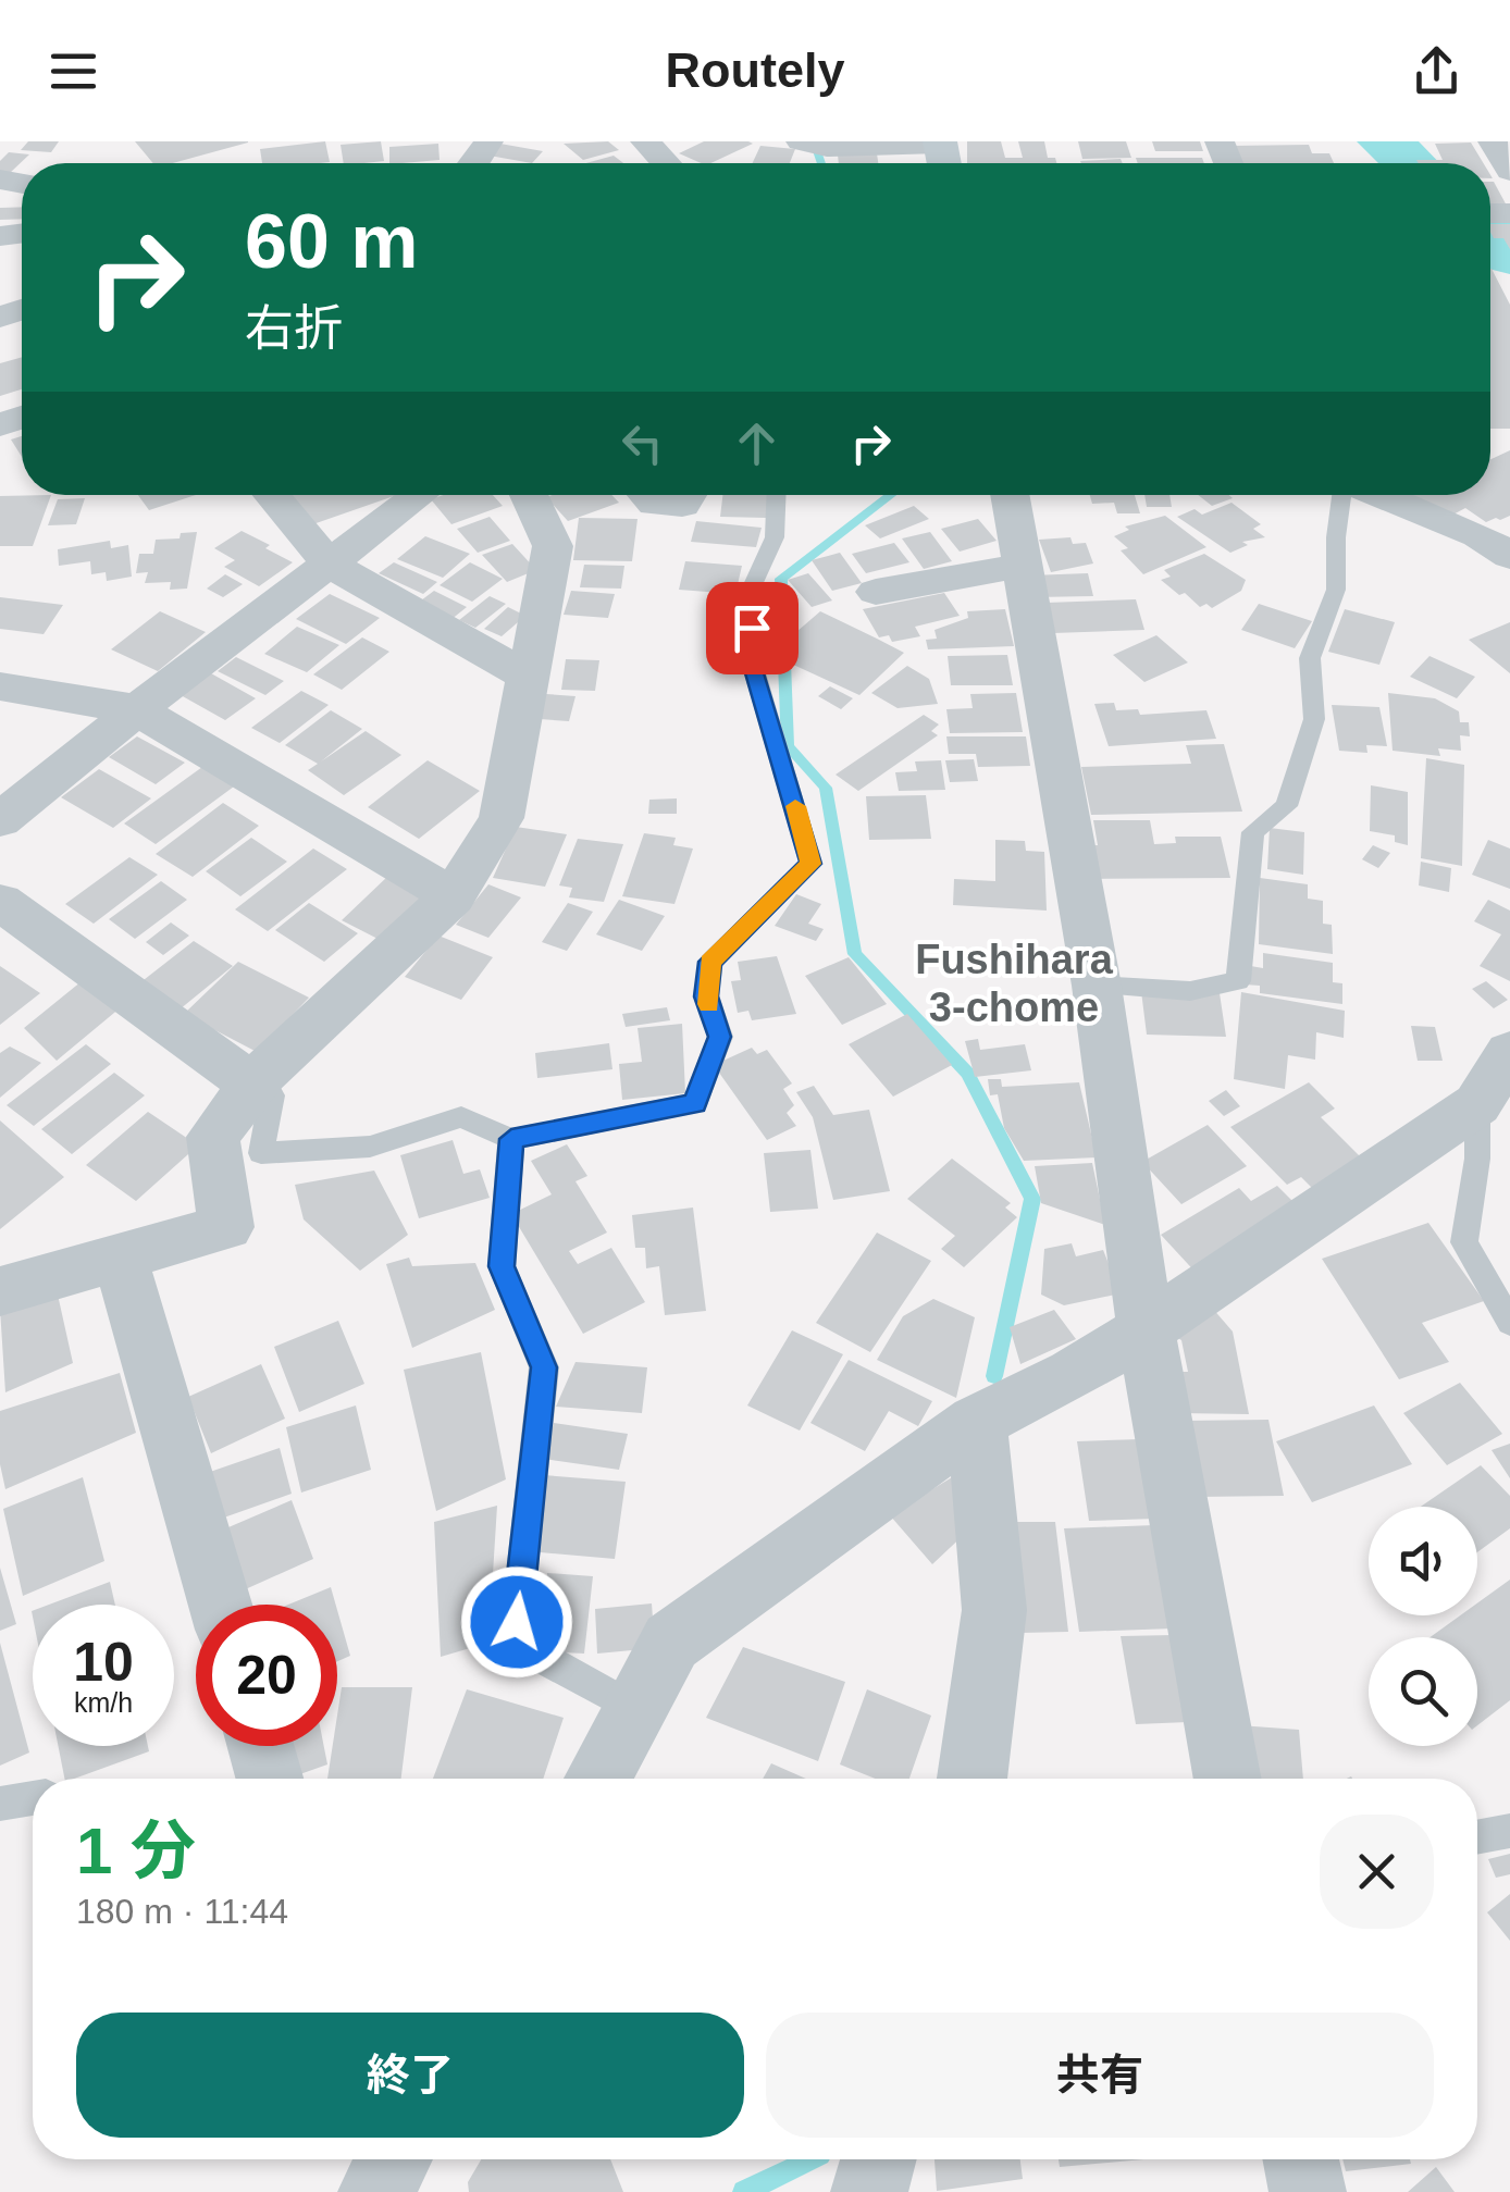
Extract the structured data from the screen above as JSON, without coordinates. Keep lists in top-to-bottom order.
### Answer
{
  "districts": ["Fushihara 3-chome"],
  "page": {
    "header": "Routely",
    "turn": ["60 m", "右折"],
    "speed": "10 km/h",
    "limit": "20",
    "heading": ["1 分", "180 m · 11:44"],
    "buttons": ["終了", "共有"]
  }
}
